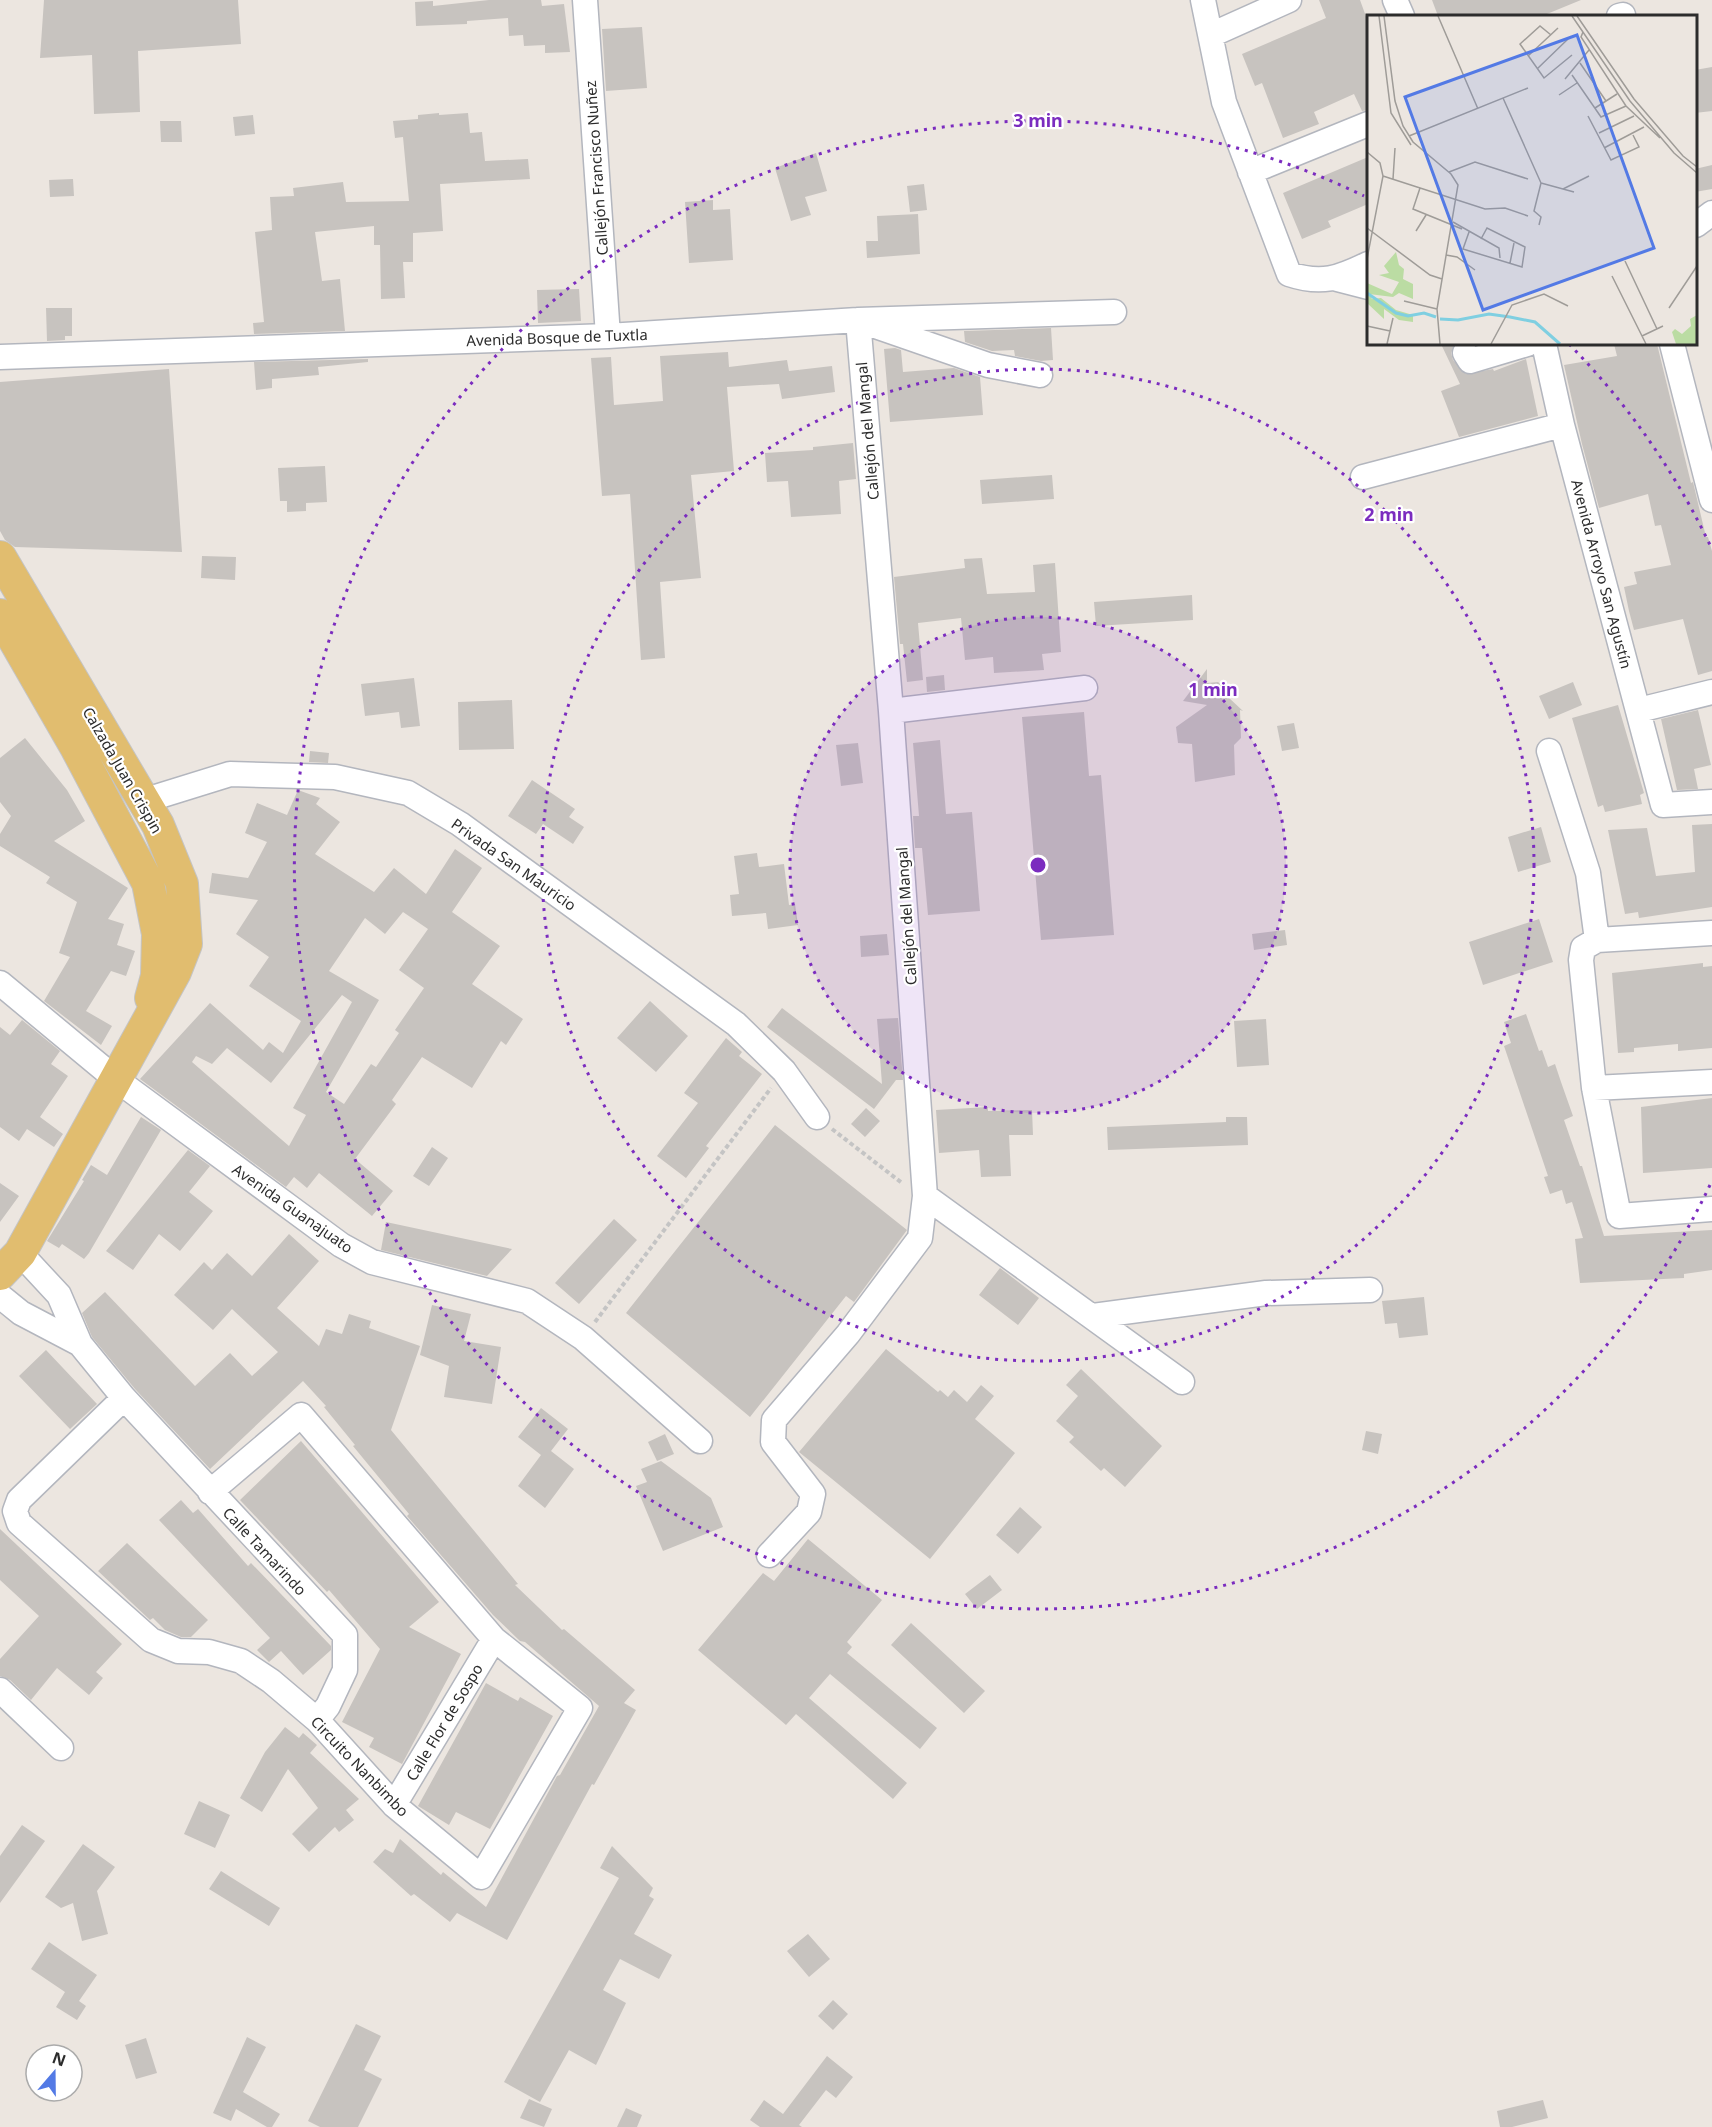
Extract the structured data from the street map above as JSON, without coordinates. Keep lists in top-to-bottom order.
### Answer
{
  "streets": {
    "main road": ["Calzada Juan Crispin"],
    "street": [
      "Callejón Francisco Nuñez",
      "Avenida Bosque de Tuxtla",
      "Callejón del Mangal",
      "Avenida Arroyo San Agustín",
      "Privada San Mauricio",
      "Avenida Guanajuato",
      "Calle Tamarindo",
      "Calle Flor de Sospo",
      "Circuito Nanbimbo"
    ]
  },
  "crossings": [
    ["Callejón Francisco Nuñez", "Avenida Bosque de Tuxtla"],
    ["Avenida Bosque de Tuxtla", "Callejón del Mangal"],
    ["Calzada Juan Crispin", "Privada San Mauricio"],
    ["Calzada Juan Crispin", "Avenida Guanajuato"],
    ["Calle Tamarindo", "Circuito Nanbimbo"],
    ["Calle Flor de Sospo", "Circuito Nanbimbo"]
  ],
  "north": "top",
  "rings": ["3 min", "2 min", "1 min"]
}
